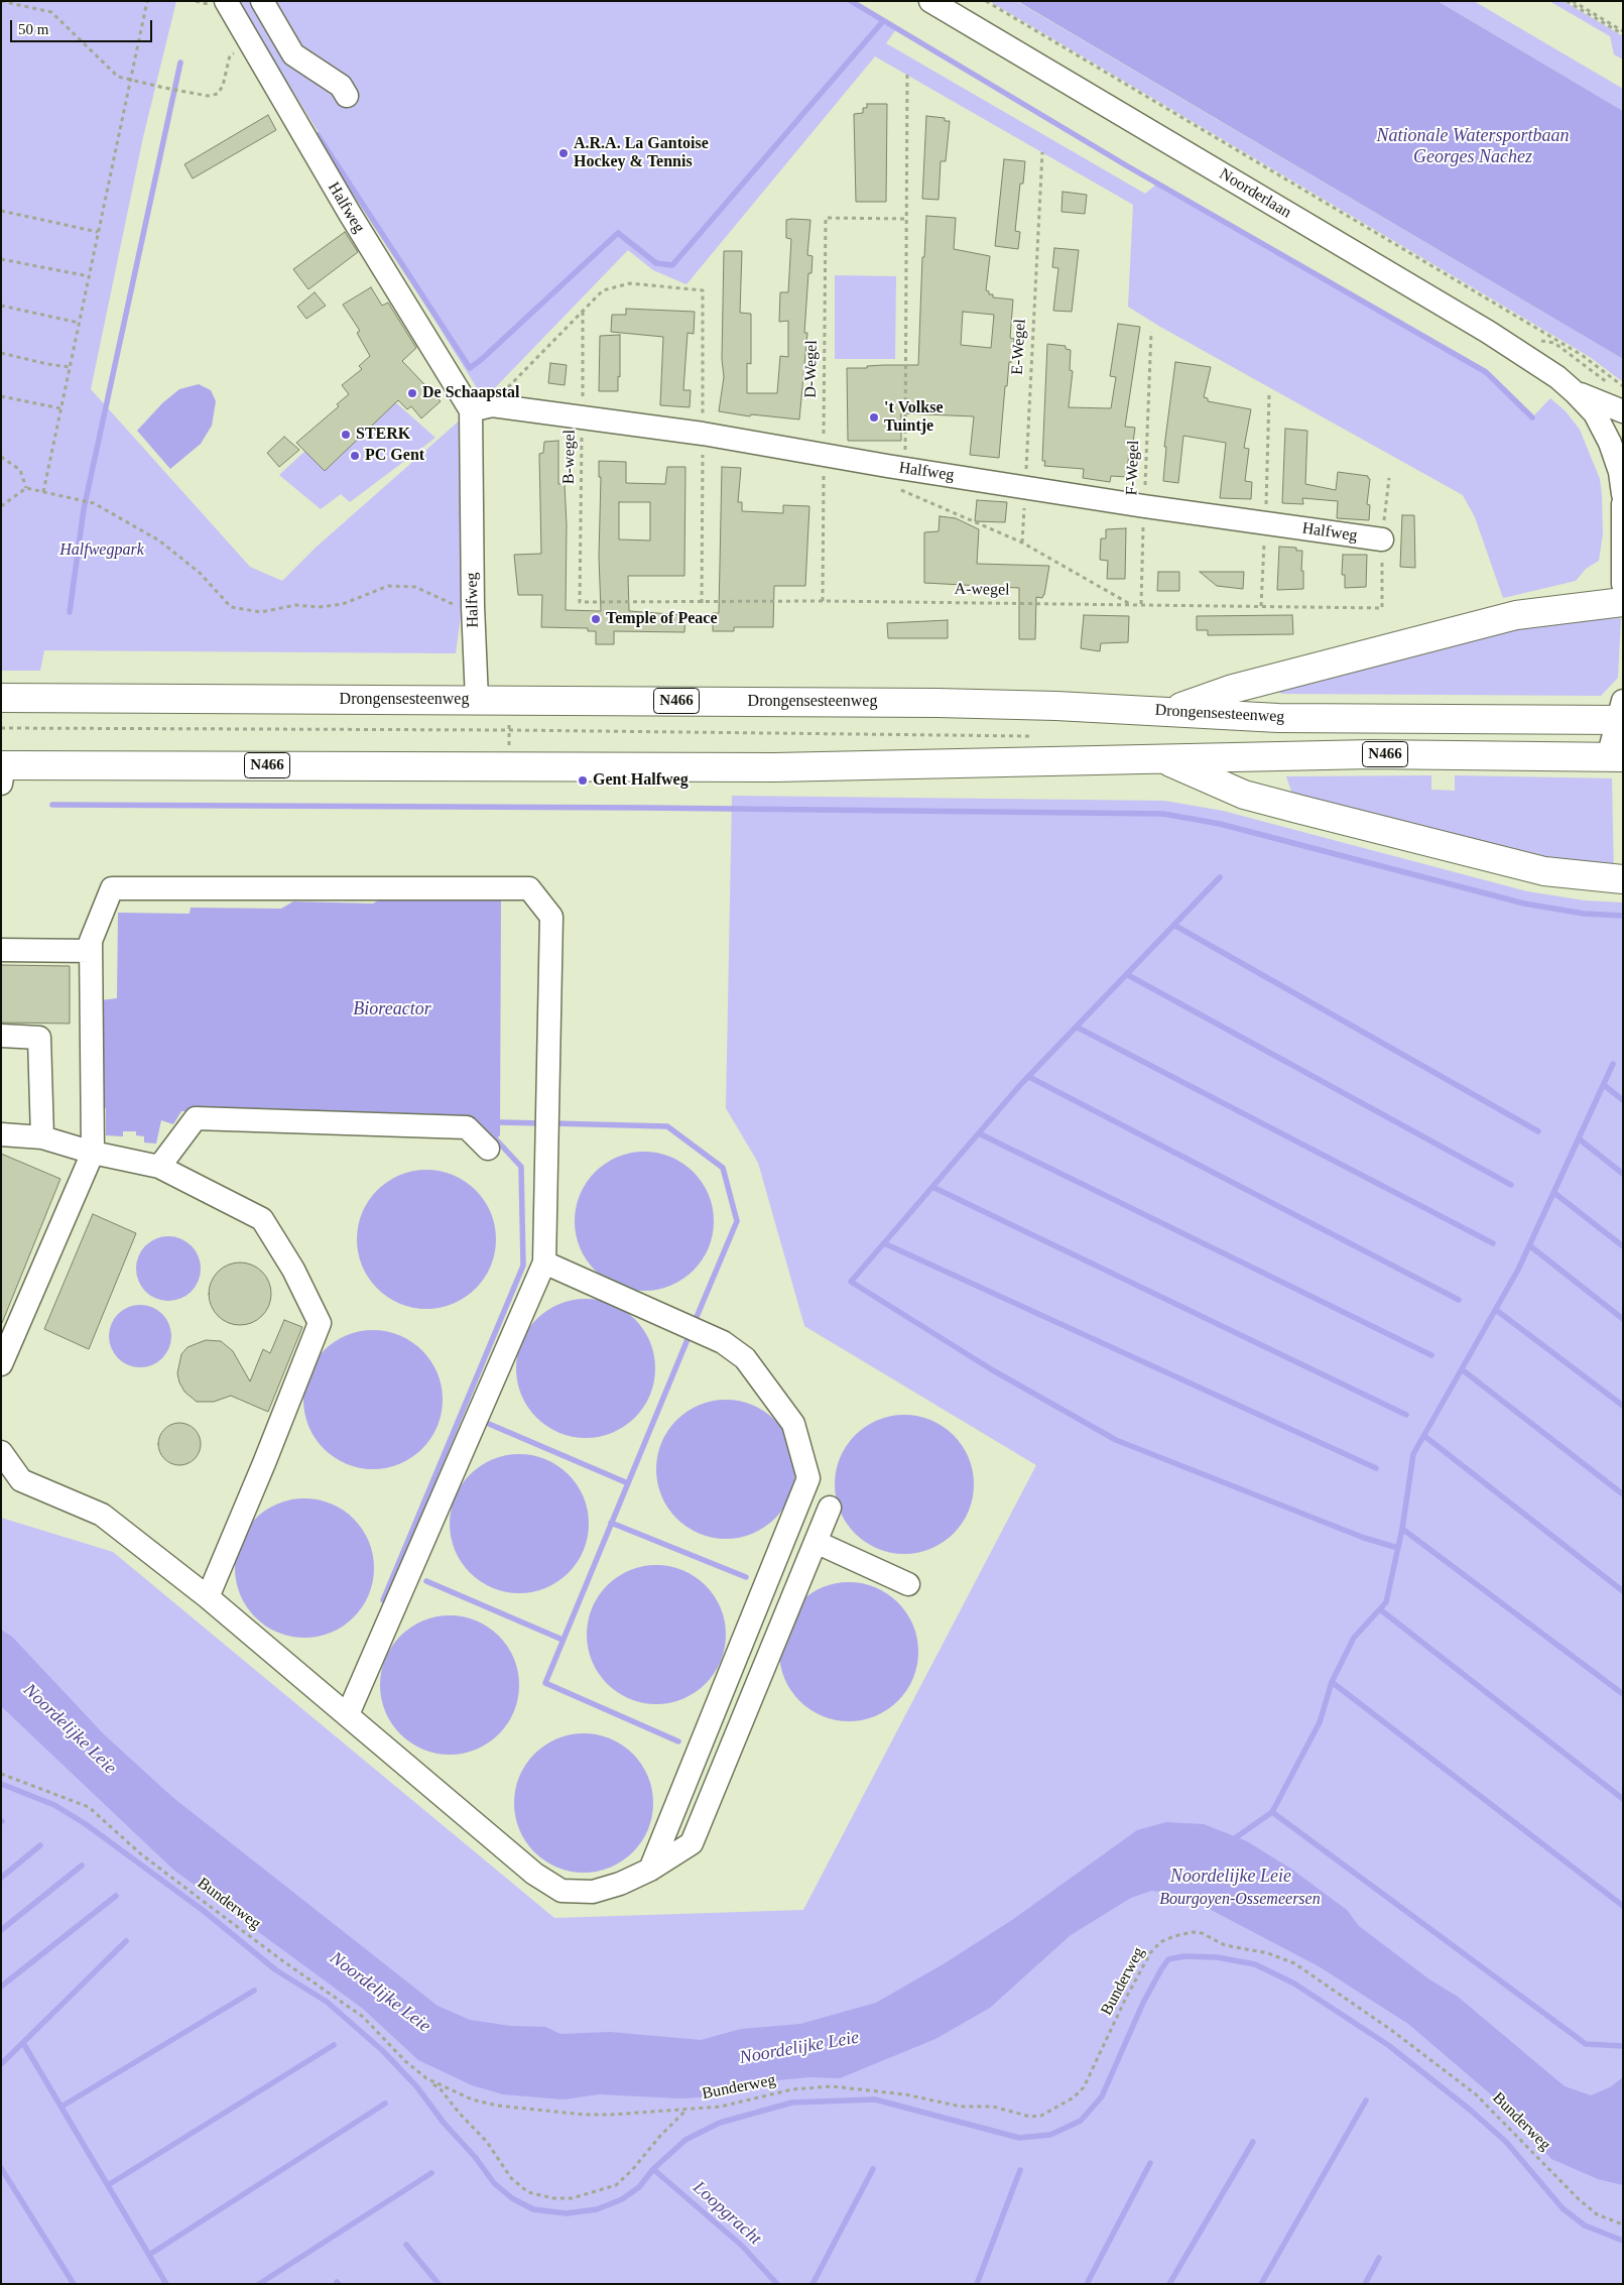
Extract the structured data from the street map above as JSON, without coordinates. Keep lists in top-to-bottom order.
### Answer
{
  "streets": {
    "highway": ["Drongensesteenweg", "N466"],
    "street": ["Noorderlaan", "Halfweg"],
    "path": [
      "E-Wegel",
      "D-Wegel",
      "B-wegel",
      "F-Wegel",
      "A-wegel",
      "Bunderweg"
    ]
  },
  "crossings": [
    ["Halfweg", "E-Wegel"],
    ["Halfweg", "D-Wegel"],
    ["Halfweg", "B-wegel"],
    ["Halfweg", "F-Wegel"],
    ["Halfweg", "Drongensesteenweg"],
    ["D-Wegel", "A-wegel"],
    ["B-wegel", "A-wegel"],
    ["F-Wegel", "A-wegel"]
  ],
  "water": [
    "Nationale Watersportbaan Georges Nachez",
    "Bioreactor",
    "Noordelijke Leie",
    "Loopgracht"
  ],
  "parks": ["Halfwegpark", "Bourgoyen-Ossemeersen"],
  "places": [
    "A.R.A. La Gantoise Hockey & Tennis",
    "De Schaapstal",
    "'t Volkse Tuintje",
    "STERK",
    "PC Gent",
    "Temple of Peace",
    "Gent Halfweg"
  ],
  "scale_bar": "50 m"
}
